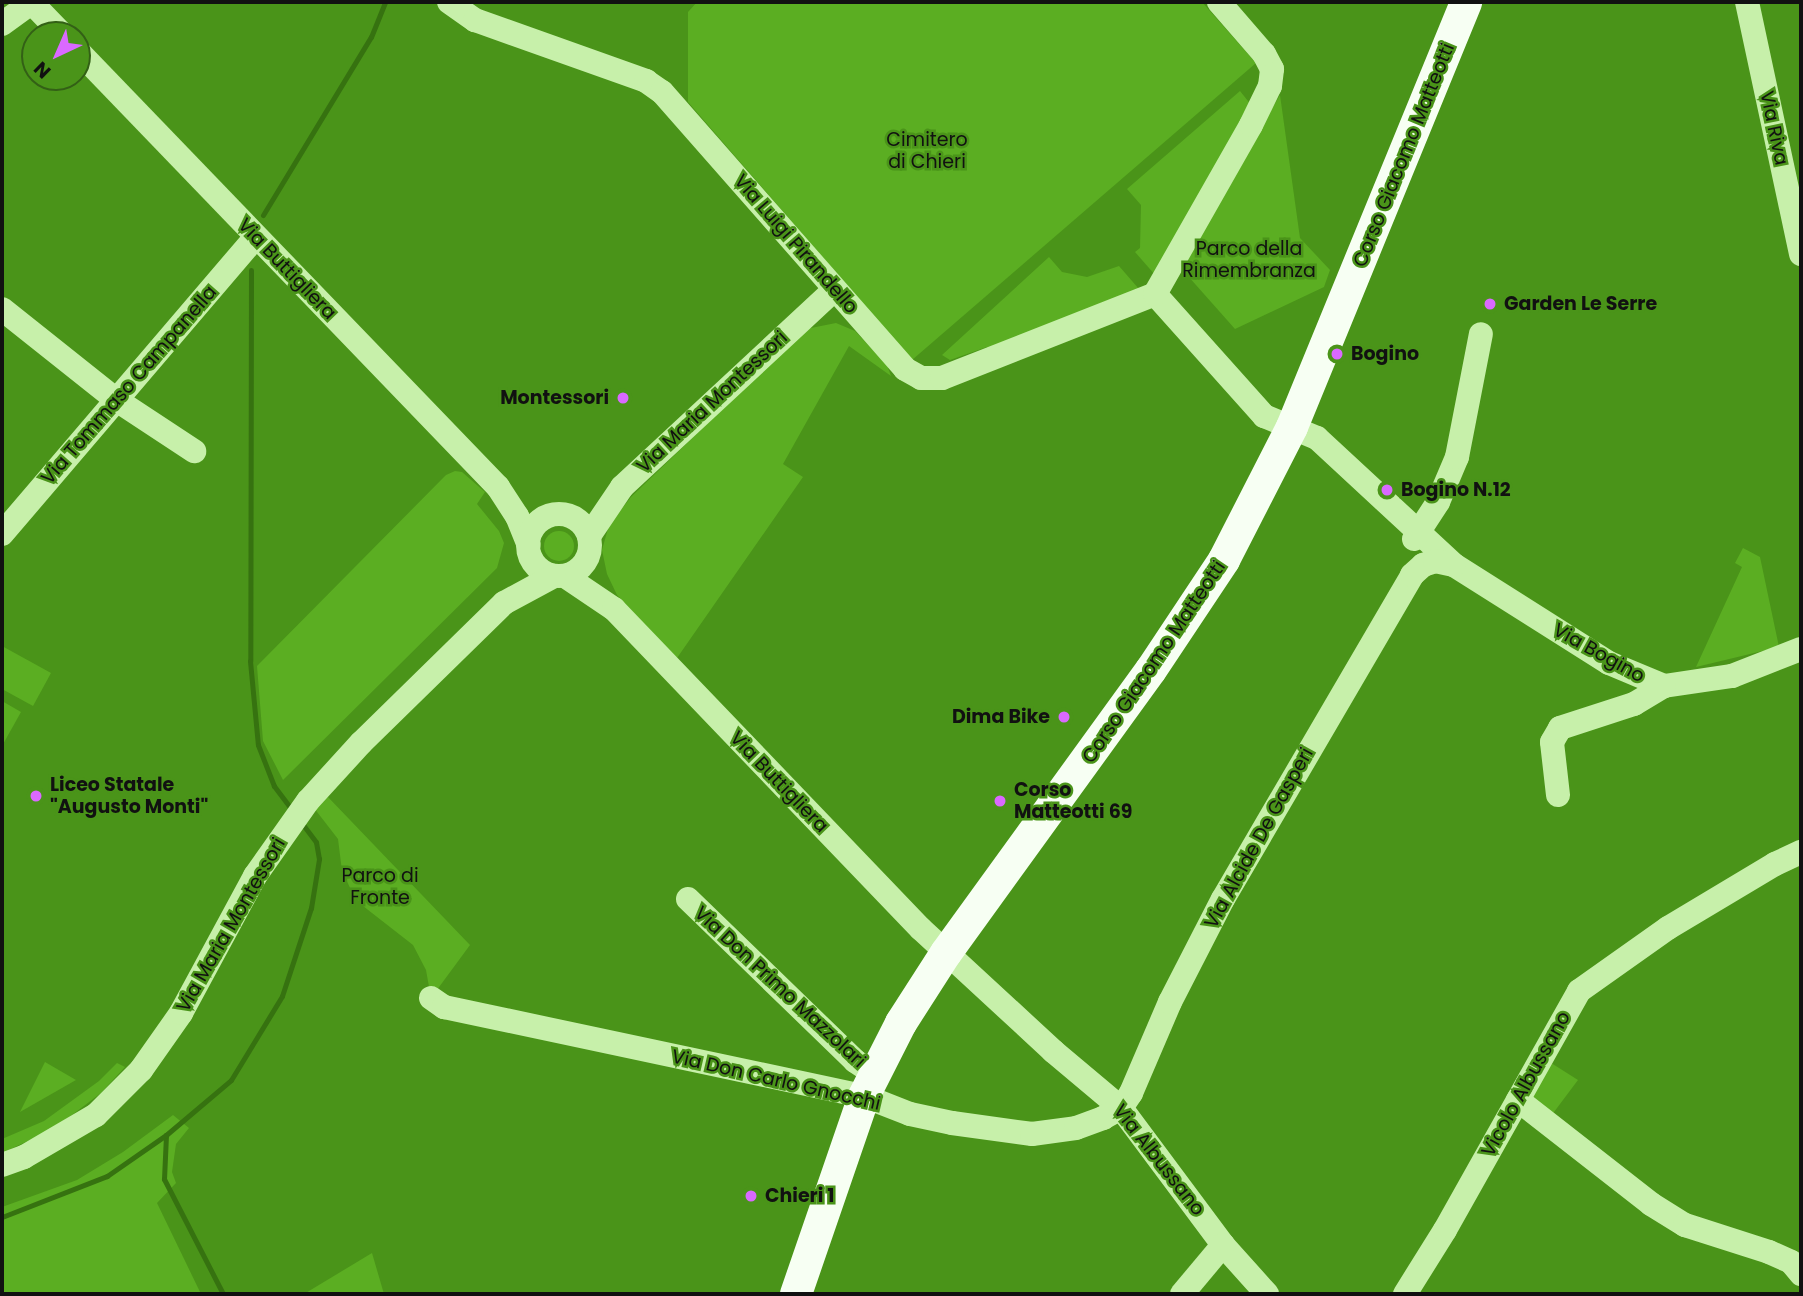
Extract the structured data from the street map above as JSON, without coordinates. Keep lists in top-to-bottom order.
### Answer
{
  "streets": {
    "main road": ["Corso Giacomo Matteotti"],
    "street": [
      "Via Riva",
      "Via Luigi Pirandello",
      "Via Buttigliera",
      "Via Tommaso Campanella",
      "Via Maria Montessori",
      "Via Bogino",
      "Via Alcide De Gasperi",
      "Via Don Primo Mazzolari",
      "Via Don Carlo Gnocchi",
      "Vicolo Albussano",
      "Via Albussano"
    ]
  },
  "crossings": [
    ["Corso Giacomo Matteotti", "Via Buttigliera"],
    ["Corso Giacomo Matteotti", "Via Don Primo Mazzolari"],
    ["Corso Giacomo Matteotti", "Via Don Carlo Gnocchi"],
    ["Corso Giacomo Matteotti", "Via Albussano"],
    ["Via Luigi Pirandello", "Via Maria Montessori"],
    ["Via Buttigliera", "Via Tommaso Campanella"],
    ["Via Buttigliera", "Via Maria Montessori"],
    ["Via Buttigliera", "Via Albussano"],
    ["Via Bogino", "Via Alcide De Gasperi"],
    ["Via Alcide De Gasperi", "Via Don Carlo Gnocchi"],
    ["Via Alcide De Gasperi", "Via Albussano"],
    ["Via Don Primo Mazzolari", "Via Don Carlo Gnocchi"],
    ["Via Don Carlo Gnocchi", "Via Albussano"]
  ],
  "parks": ["Cimitero di Chieri", "Parco della Rimembranza", "Parco di Fronte"],
  "places": [
    "Garden Le Serre",
    "Bogino",
    "Montessori",
    "Bogino N.12",
    "Dima Bike",
    "Liceo Statale \"Augusto Monti\"",
    "Corso Matteotti 69",
    "Chieri 1"
  ],
  "north": "bottom left"
}
